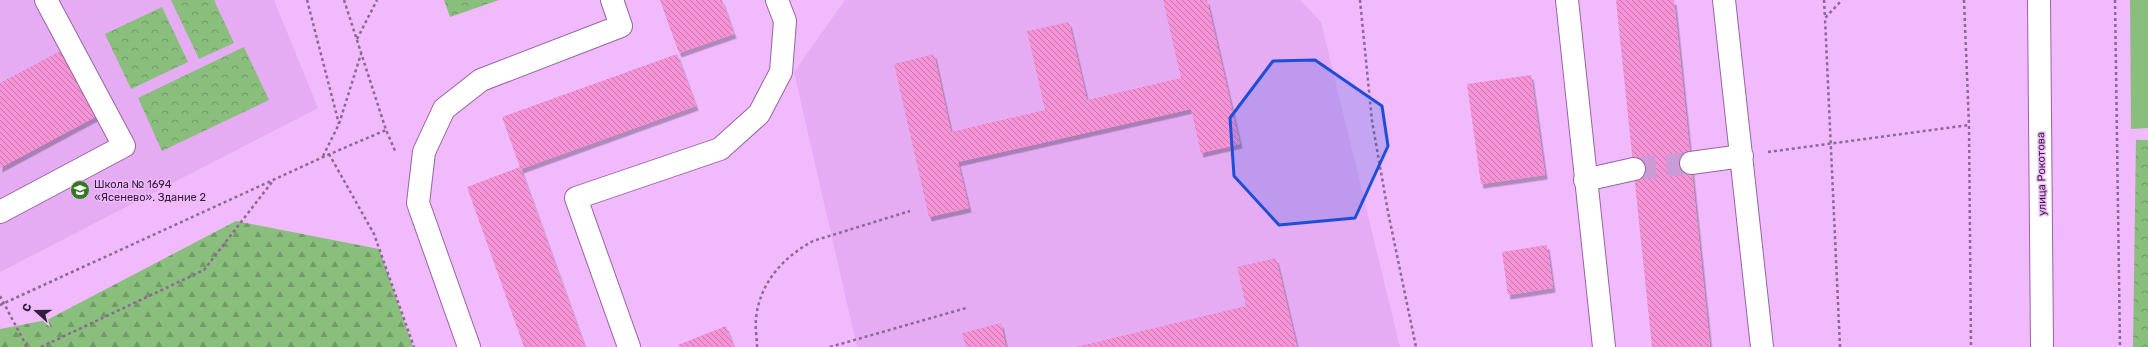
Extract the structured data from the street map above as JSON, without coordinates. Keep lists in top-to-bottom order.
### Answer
{
  "streets": {
    "street": ["улица Рокотова"]
  },
  "places": {
    "school or university": ["Школа № 1694 «Ясенево». Здание 2"]
  },
  "north": "left"
}
